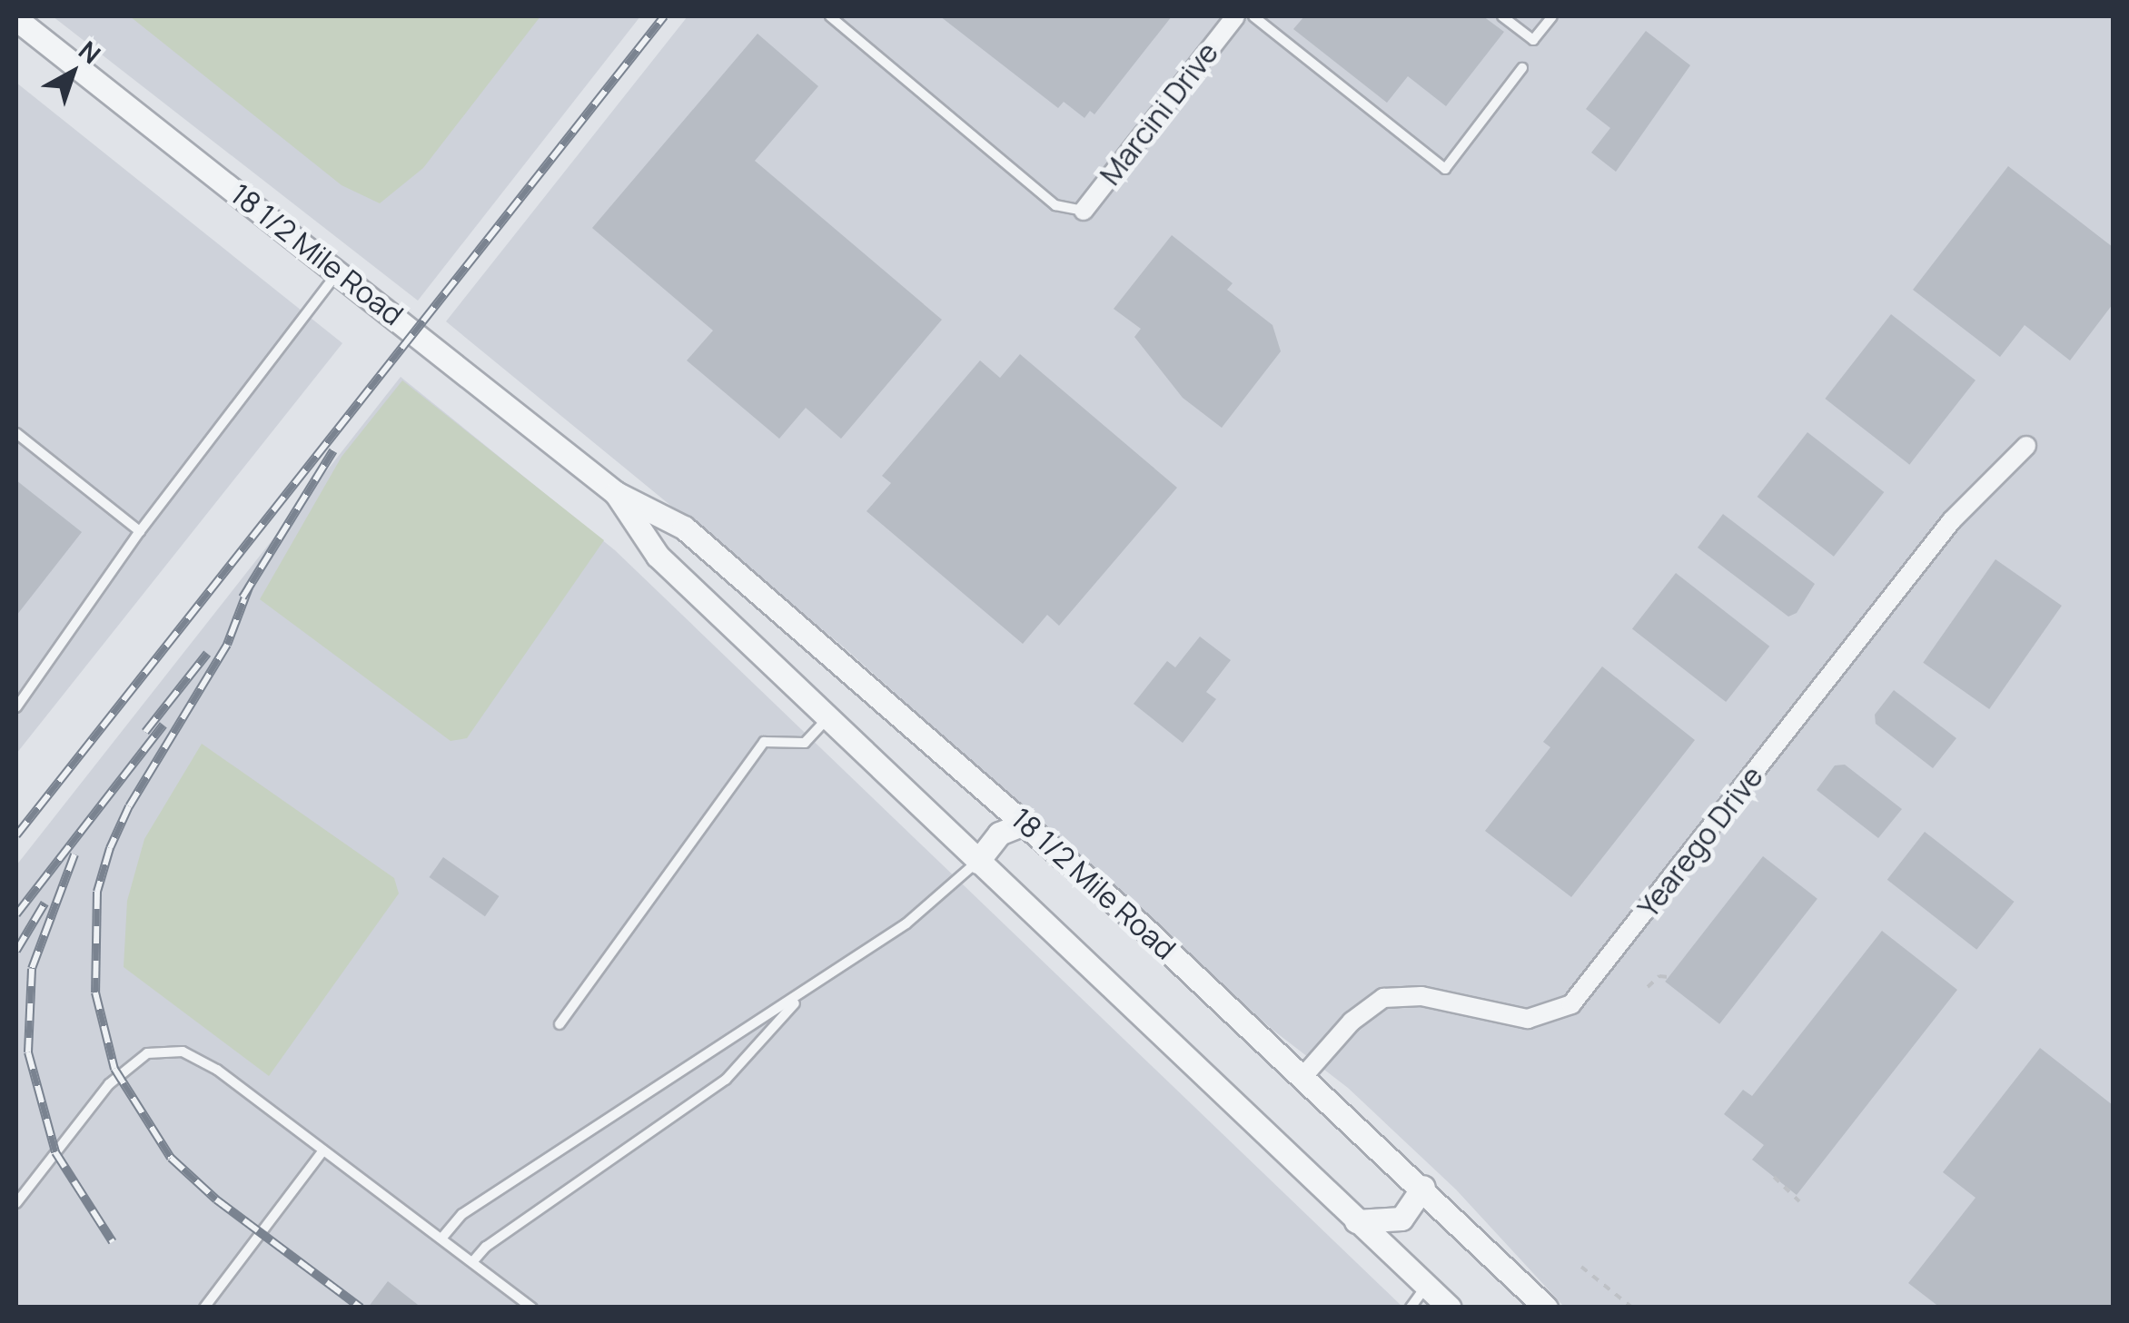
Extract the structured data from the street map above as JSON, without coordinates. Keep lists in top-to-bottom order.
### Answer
{
  "streets": {
    "street": ["Marcini Drive", "18 1/2 Mile Road", "Yearego Drive"]
  },
  "crossings": [
    ["18 1/2 Mile Road", "Yearego Drive"]
  ],
  "north": "top right"
}
